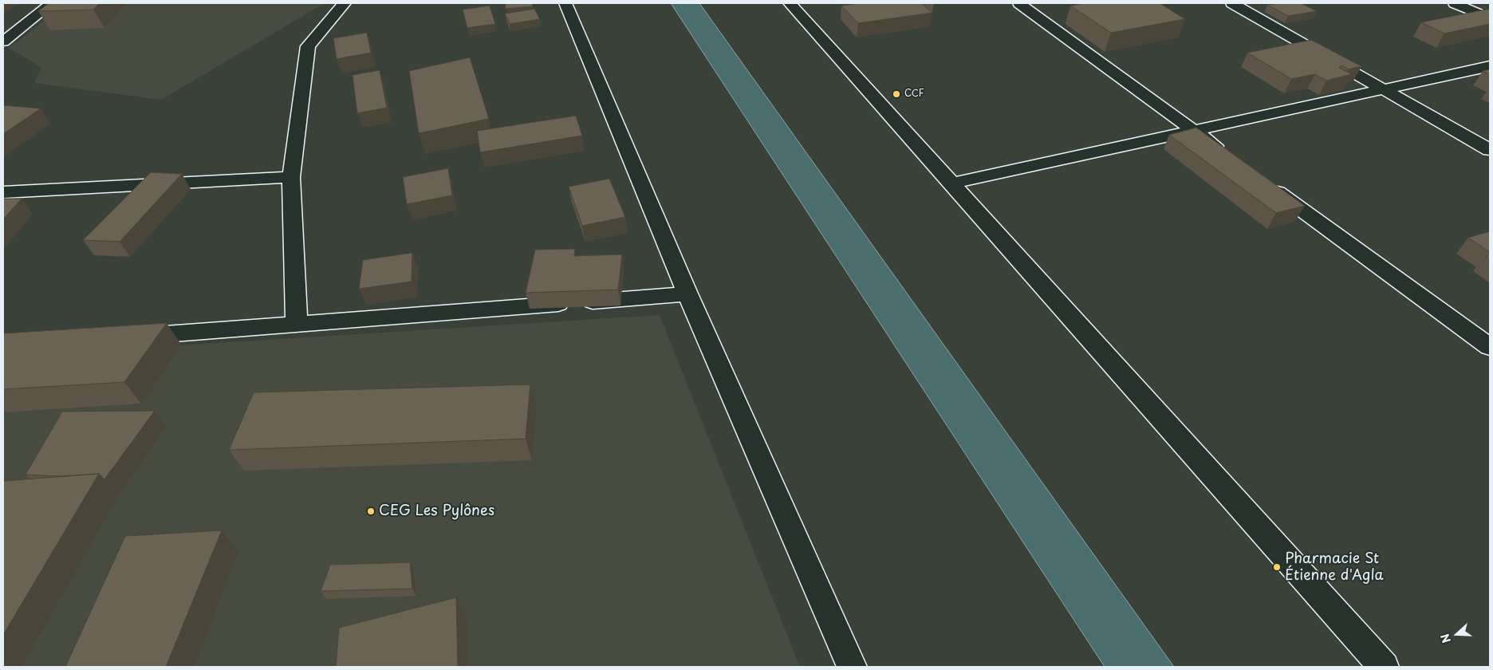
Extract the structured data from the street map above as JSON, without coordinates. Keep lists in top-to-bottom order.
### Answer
{
  "places": ["CCF", "CEG Les Pylônes", "Pharmacie St Étienne d'Agla"],
  "north": "left"
}
